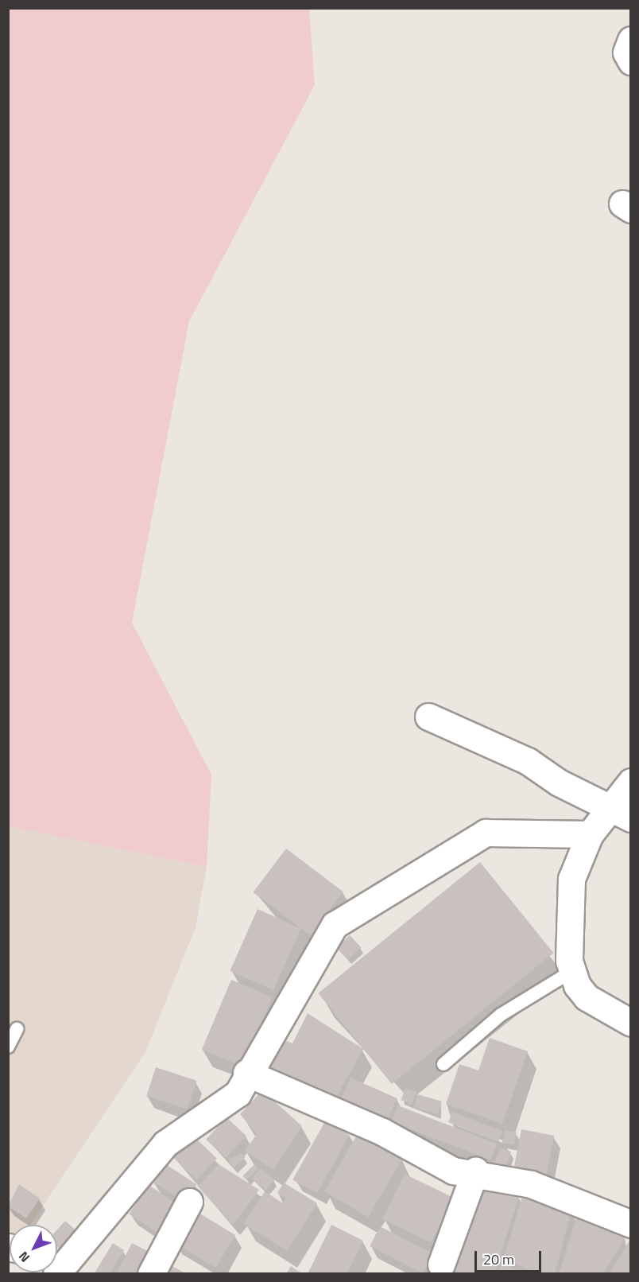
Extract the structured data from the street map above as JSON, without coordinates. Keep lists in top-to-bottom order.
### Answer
{
  "scale_bar": "20 m",
  "north": "bottom left"
}
